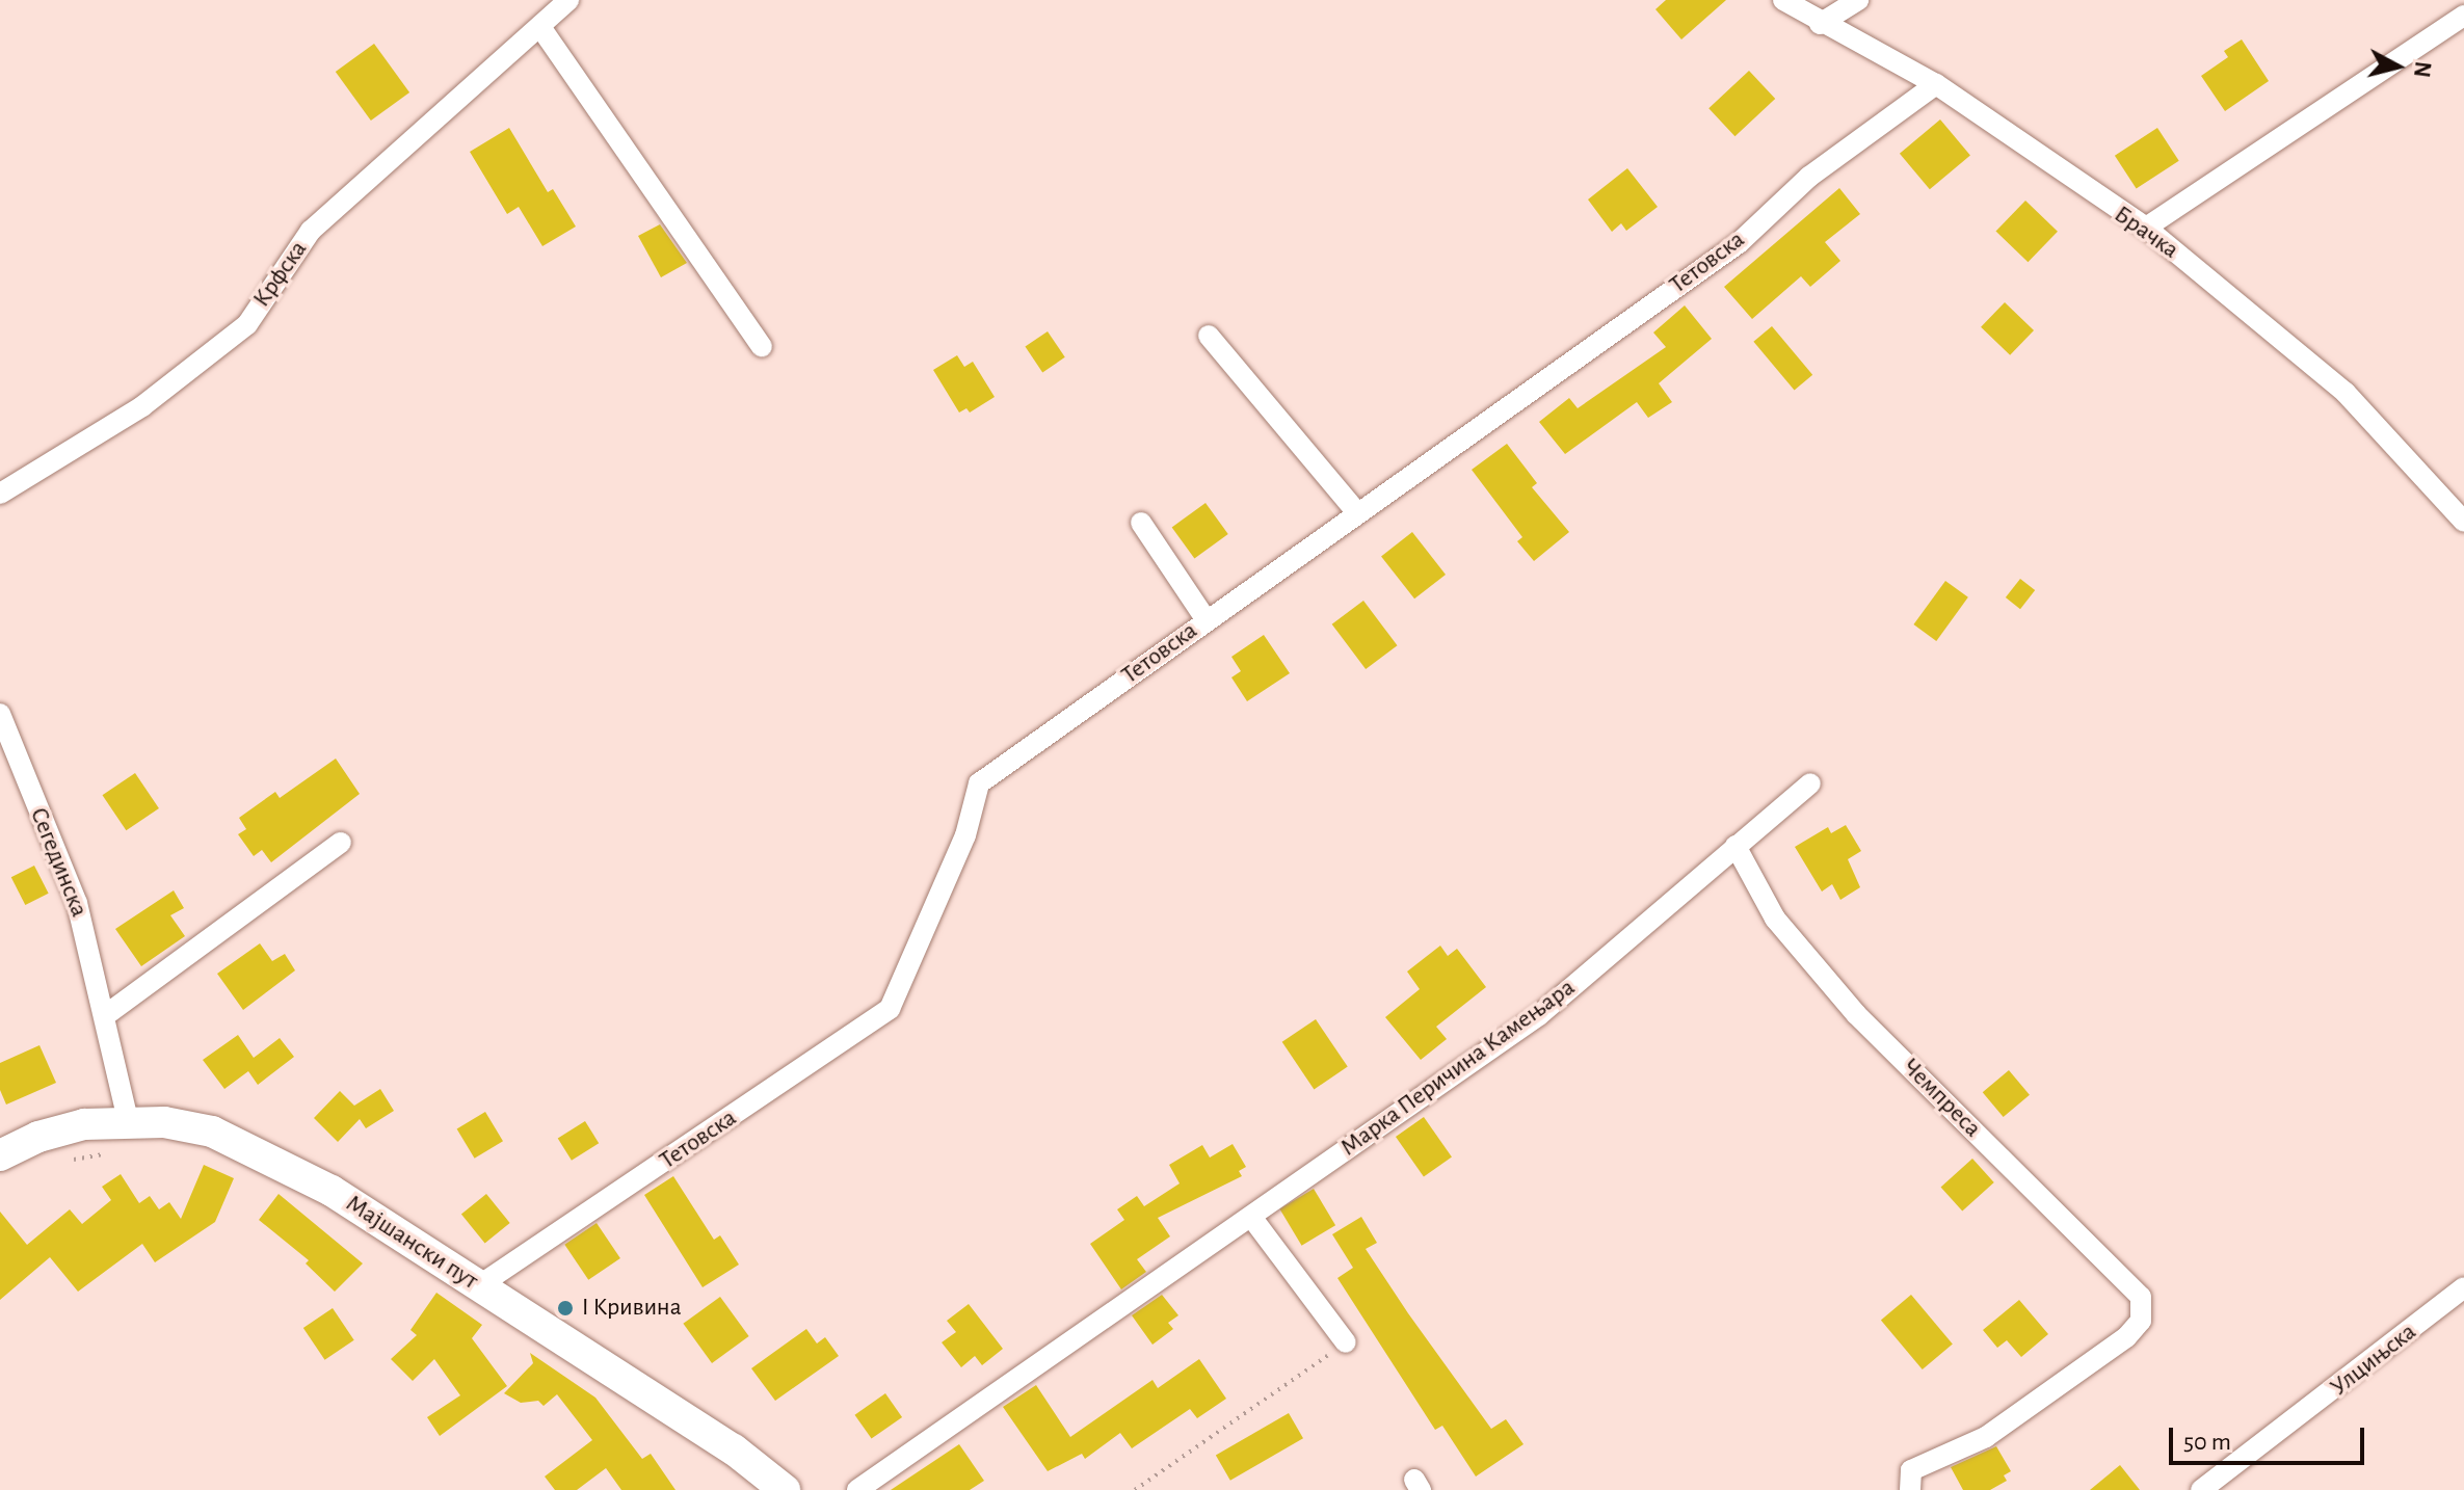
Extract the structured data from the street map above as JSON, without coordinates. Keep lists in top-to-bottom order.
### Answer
{
  "streets": {
    "street": [
      "Брачка",
      "Тетовска",
      "Крфска",
      "Сегединска",
      "Марка Перичина Камењара",
      "Чемпреса",
      "Мајшански пут",
      "Улцињска"
    ]
  },
  "crossings": [
    ["Брачка", "Тетовска"],
    ["Тетовска", "Мајшански пут"],
    ["Сегединска", "Мајшански пут"],
    ["Марка Перичина Камењара", "Чемпреса"]
  ],
  "places": ["I Кривина"],
  "scale_bar": "50 m",
  "north": "right"
}
